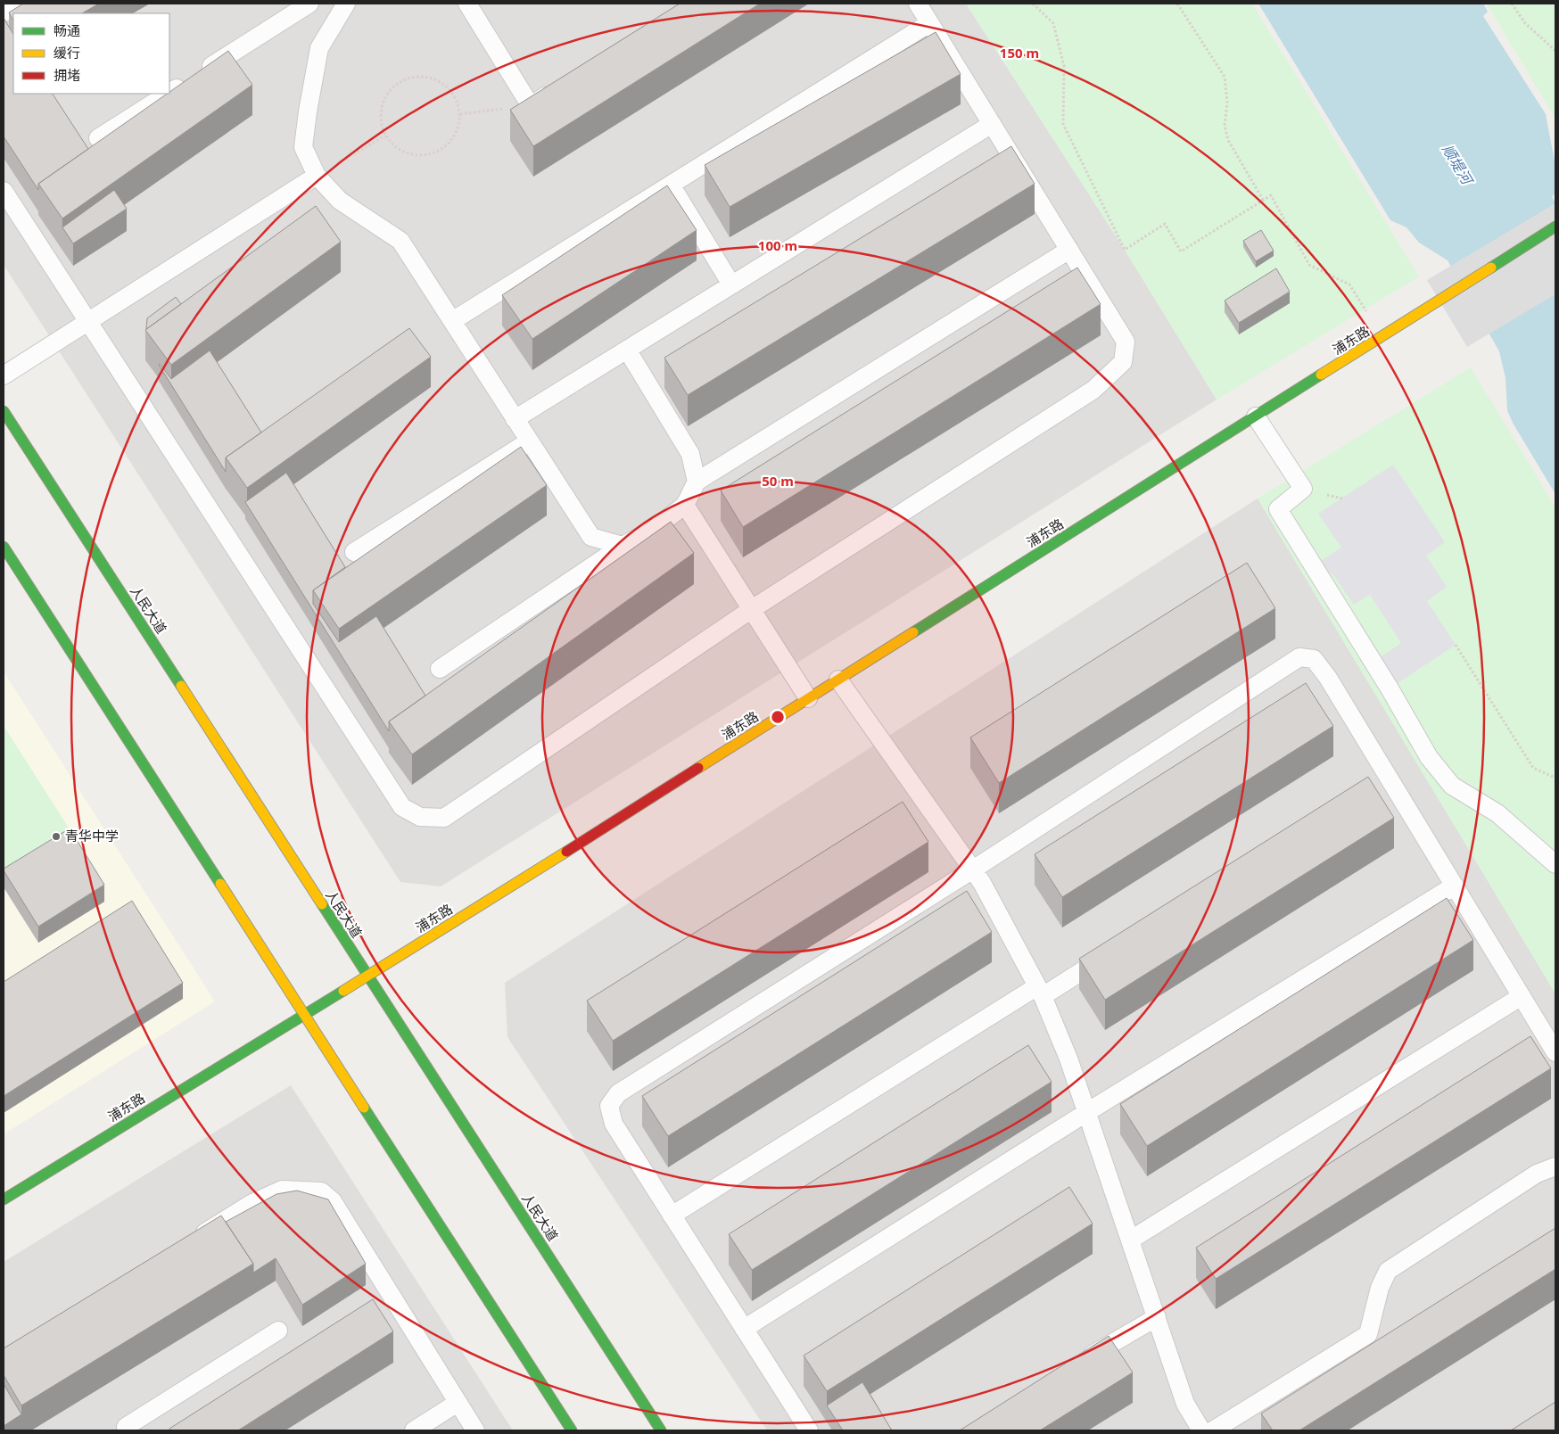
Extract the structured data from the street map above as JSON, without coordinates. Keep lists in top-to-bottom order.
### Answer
{
  "streets": {
    "main road": ["浦东路", "人民大道"]
  },
  "crossings": [
    ["浦东路", "人民大道"]
  ],
  "water": ["顺堤河"],
  "places": ["青华中学"],
  "legend": ["畅通", "缓行", "拥堵"],
  "rings": ["150 m", "100 m", "50 m"]
}
